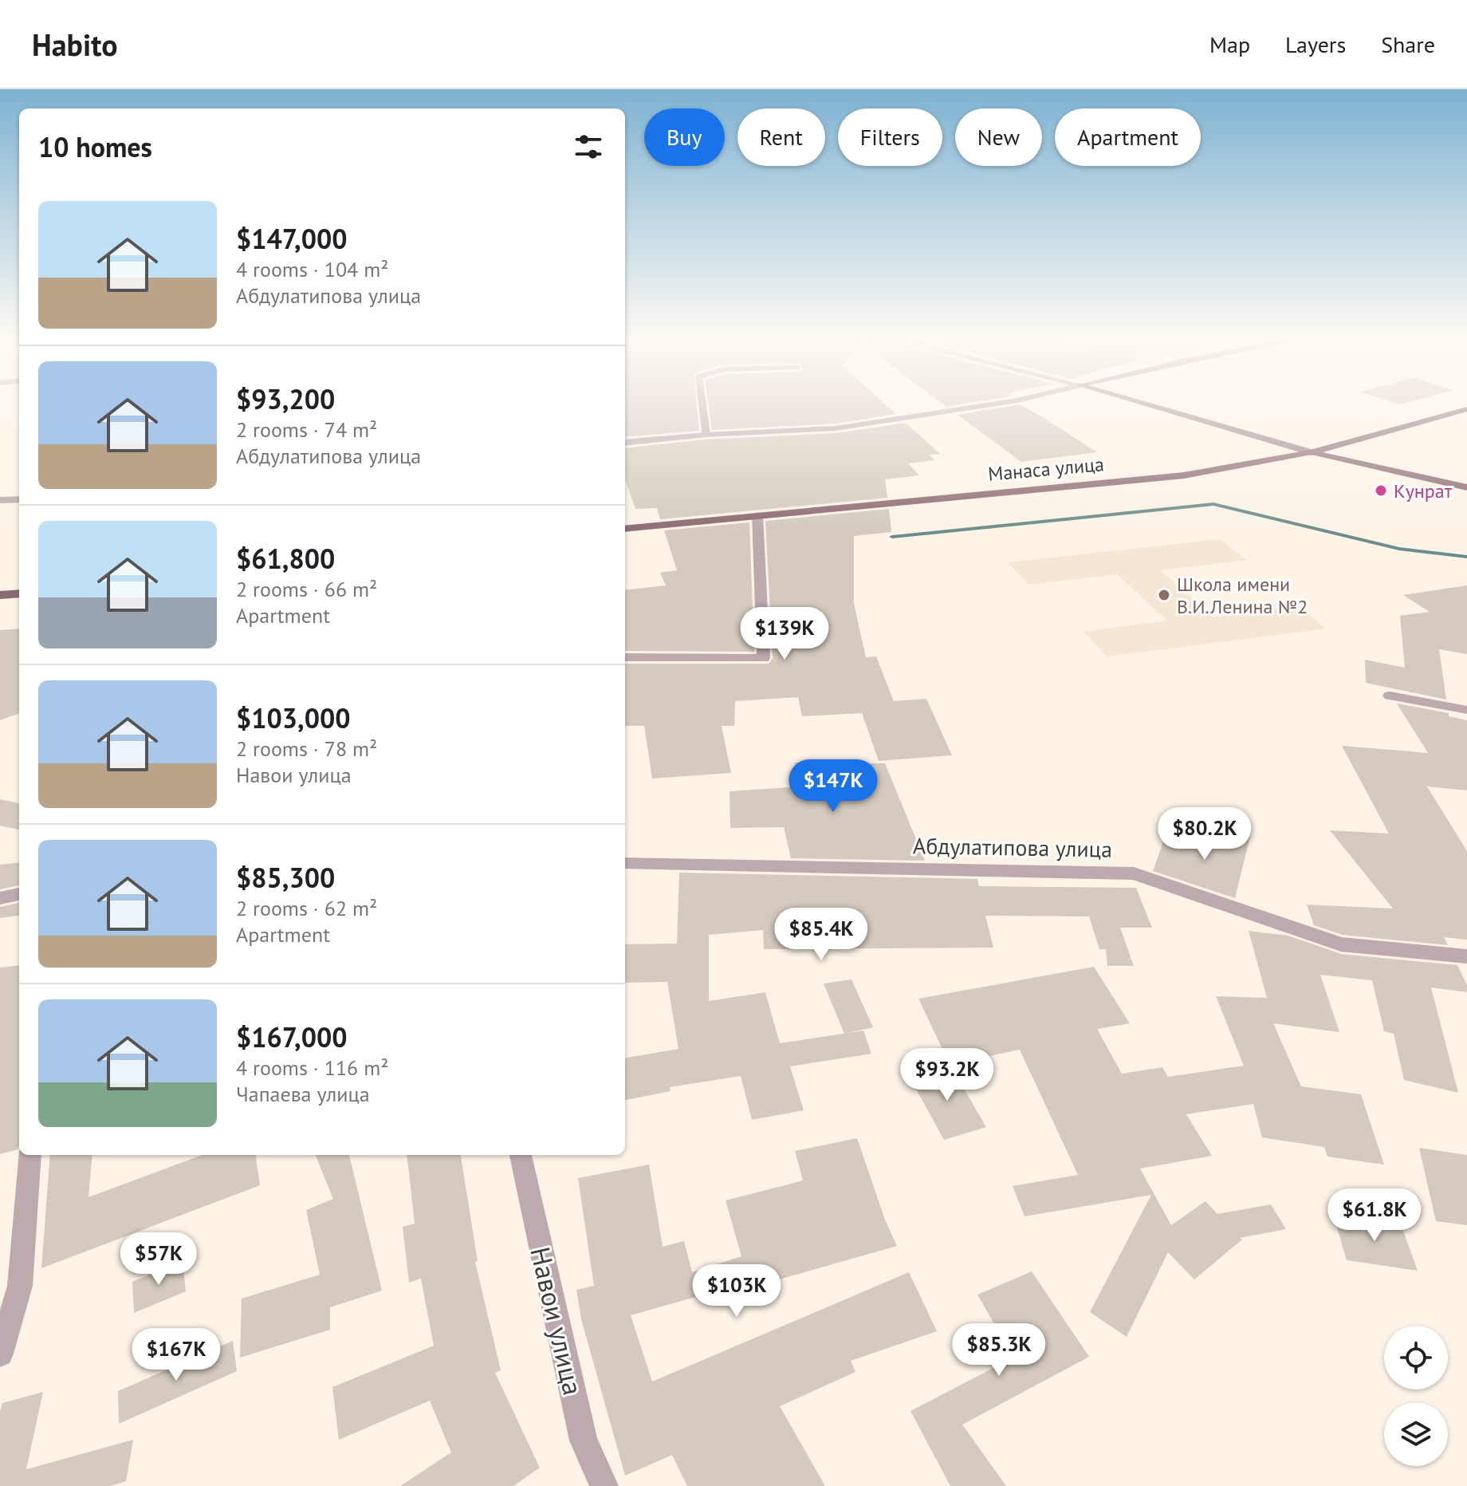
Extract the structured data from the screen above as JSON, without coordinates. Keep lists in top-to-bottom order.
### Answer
{
  "streets": {
    "main road": ["Манаса улица"],
    "street": ["Абдулатипова улица", "Навои улица"]
  },
  "places": ["Кунрат", "Школа имени В.И.Ленина №2"],
  "page": {
    "header": "Habito",
    "nav": ["Map", "Layers", "Share"],
    "chip": [
      "Buy",
      "Rent",
      "Filters",
      "New",
      "Apartment"
    ],
    "heading": "10 homes",
    "list": [
      {
        "name": "$147,000",
        "note": "4 rooms · 104 m² · Абдулатипова улица"
      },
      {
        "name": "$93,200",
        "note": "2 rooms · 74 m² · Абдулатипова улица"
      },
      {
        "name": "$61,800",
        "note": "2 rooms · 66 m² · Apartment"
      },
      {
        "name": "$103,000",
        "note": "2 rooms · 78 m² · Навои улица"
      },
      {
        "name": "$85,300",
        "note": "2 rooms · 62 m² · Apartment"
      },
      {
        "name": "$167,000",
        "note": "4 rooms · 116 m² · Чапаева улица"
      }
    ],
    "price": [
      "$139K",
      "$147K",
      "$80.2K",
      "$85.4K",
      "$93.2K",
      "$61.8K",
      "$57K",
      "$103K",
      "$85.3K",
      "$167K"
    ]
  }
}
